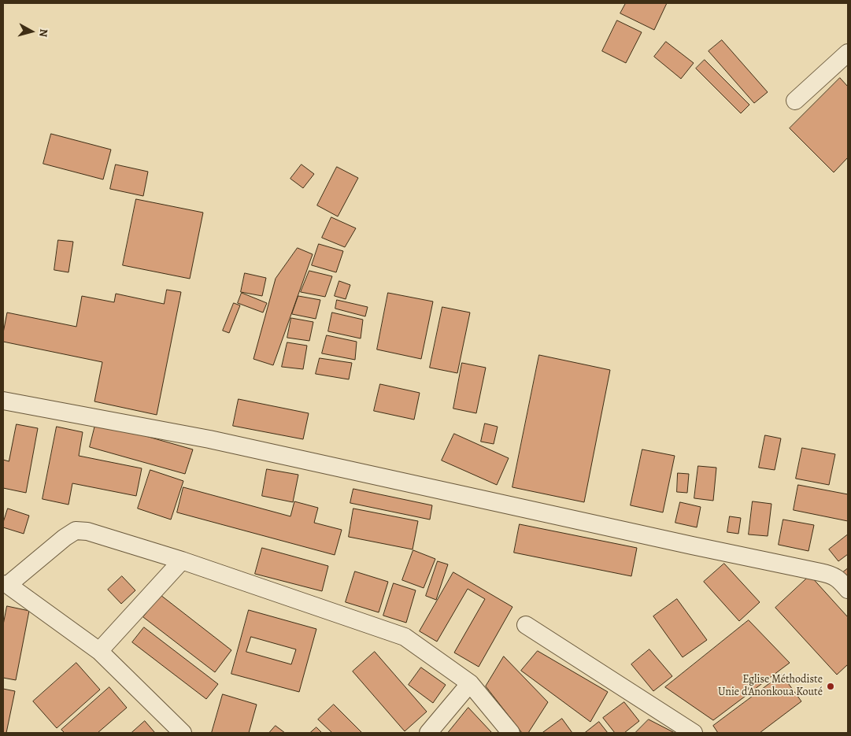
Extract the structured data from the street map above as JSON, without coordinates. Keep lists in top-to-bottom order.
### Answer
{
  "places": ["Eglise Méthodiste Unie d'Anonkoua Kouté"],
  "north": "right"
}
